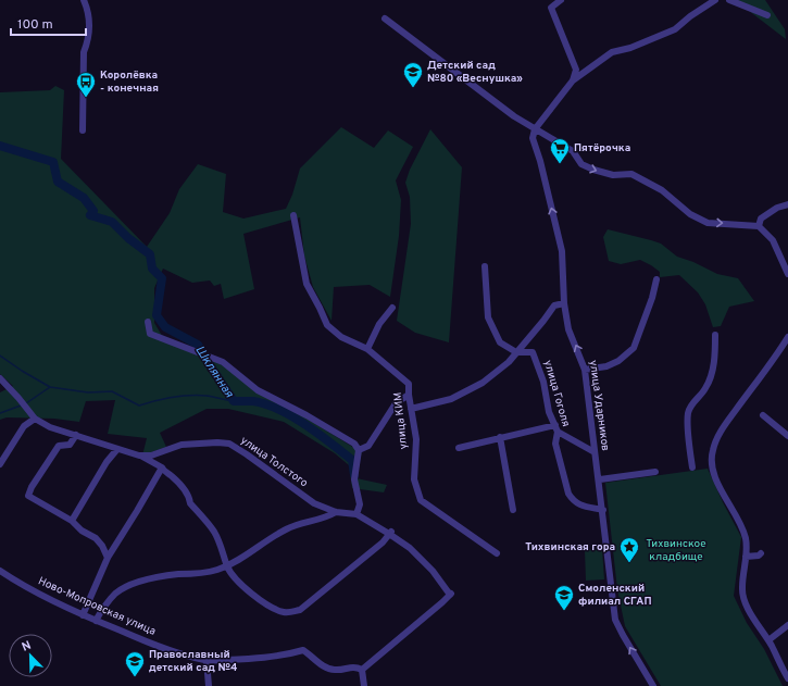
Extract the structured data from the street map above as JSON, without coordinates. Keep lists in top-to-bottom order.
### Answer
{
  "streets": {
    "street": [
      "улица Гоголя",
      "улица Ударников",
      "улица КИМ",
      "улица Толстого",
      "Ново-Мопровская улица"
    ]
  },
  "crossings": [
    ["улица Гоголя", "улица Ударников"],
    ["улица Толстого", "Ново-Мопровская улица"]
  ],
  "one_way": ["улица Ударников"],
  "water": ["Шклянная"],
  "parks": ["Тихвинское кладбище"],
  "places": {
    "school or university": ["Детский сад №80 «Веснушка»", "Смоленский филиал СГАП", "Православный детский сад №4"],
    "bus stop": ["Королёвка - конечная"],
    "supermarket": ["Пятёрочка"],
    "place": ["Тихвинская гора"]
  },
  "scale_bar": "100 m",
  "north": "top left"
}
